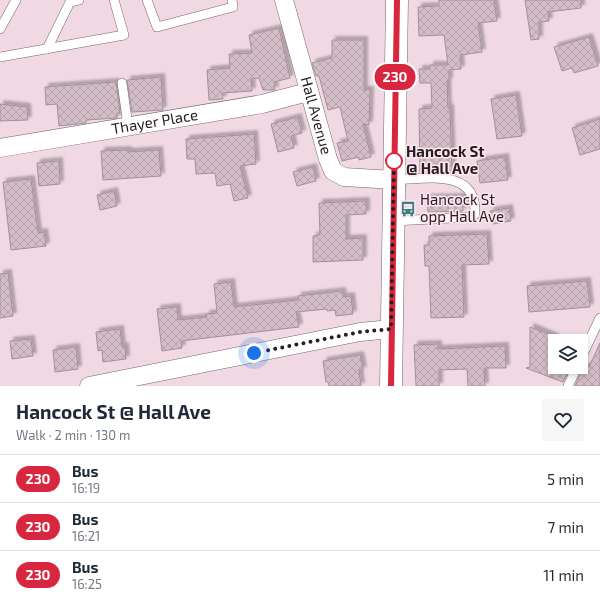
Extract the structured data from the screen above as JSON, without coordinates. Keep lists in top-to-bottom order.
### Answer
{
  "streets": {
    "street": ["Hall Avenue", "Thayer Place"]
  },
  "crossings": [
    ["Hall Avenue", "Thayer Place"]
  ],
  "places": {
    "other": ["Hancock St @ Hall Ave"],
    "bus stop": ["Hancock St opp Hall Ave"]
  },
  "lines": ["bus line 230"],
  "page": {
    "on_map": "230",
    "heading": ["Hancock St @ Hall Ave", "Walk · 2 min · 130 m"],
    "list": [
      {
        "mark": "230",
        "name": "Bus",
        "note": "16:19",
        "value": "5 min"
      },
      {
        "mark": "230",
        "name": "Bus",
        "note": "16:21",
        "value": "7 min"
      },
      {
        "mark": "230",
        "name": "Bus",
        "note": "16:25",
        "value": "11 min"
      }
    ]
  }
}
